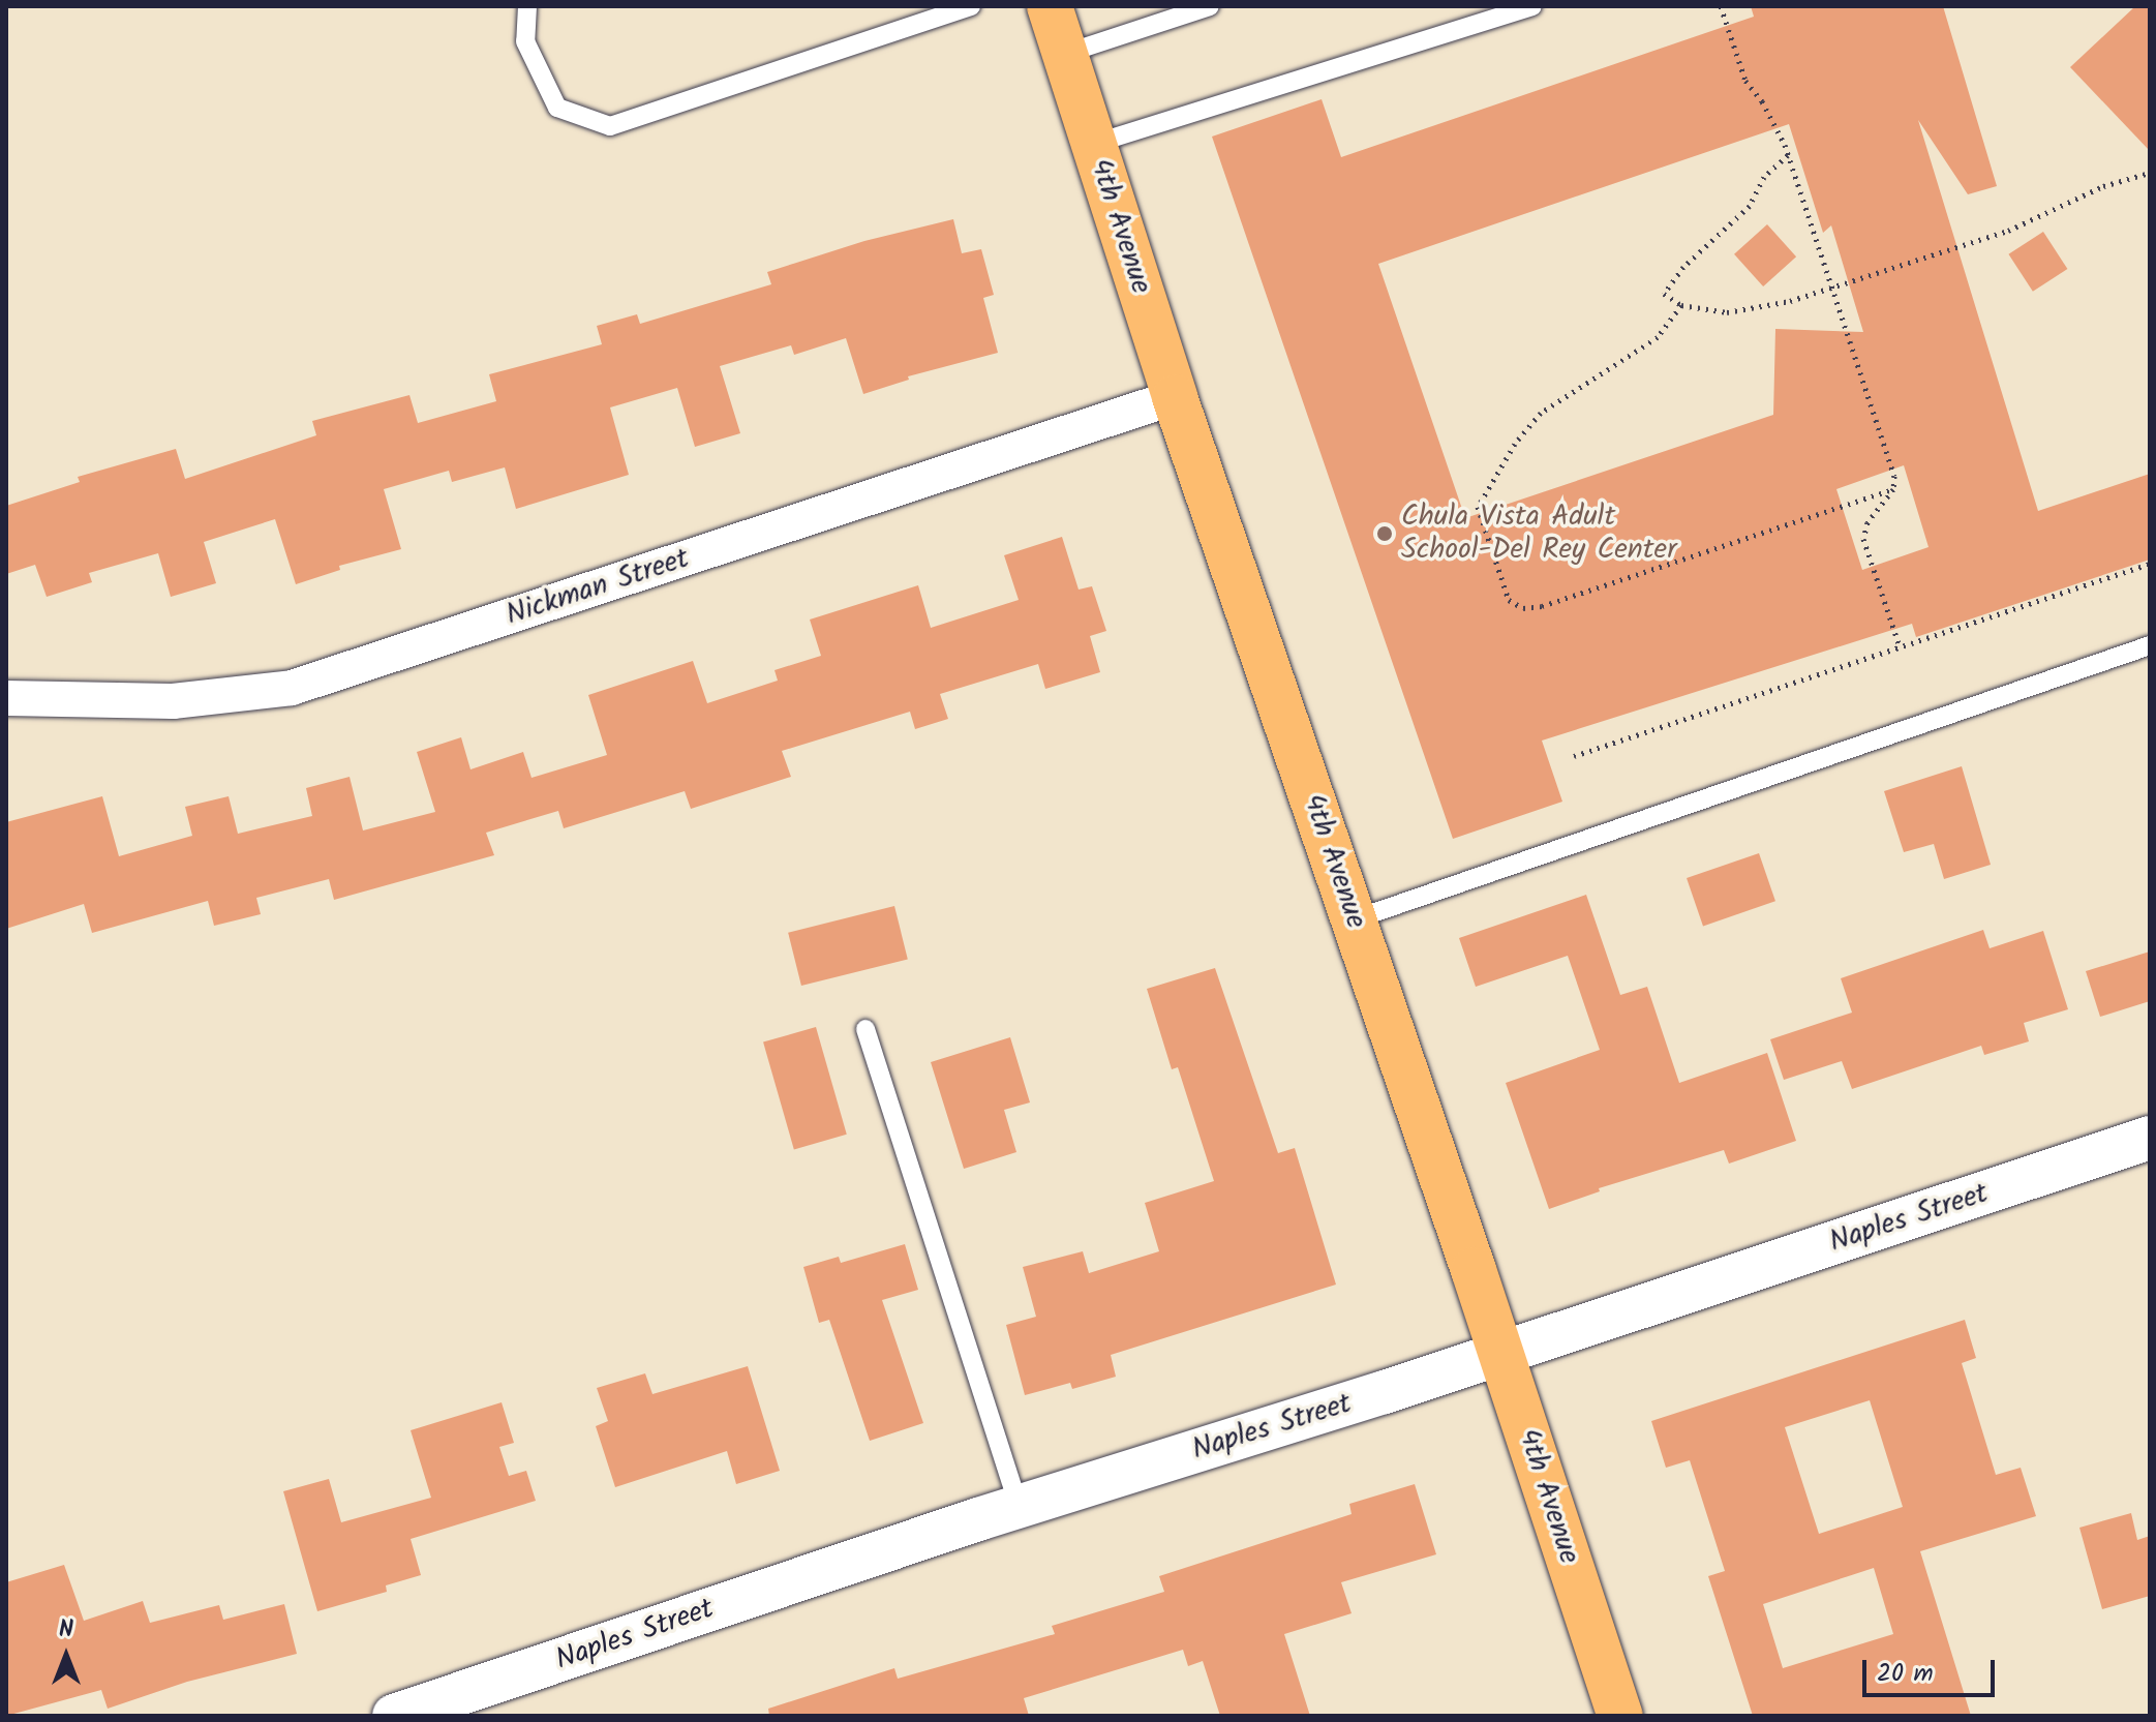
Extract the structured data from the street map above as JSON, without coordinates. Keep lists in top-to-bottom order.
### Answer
{
  "streets": {
    "main road": ["4th Avenue"],
    "street": ["Nickman Street", "Naples Street"]
  },
  "crossings": [
    ["4th Avenue", "Nickman Street"],
    ["4th Avenue", "Naples Street"]
  ],
  "places": ["Chula Vista Adult School-Del Rey Center"],
  "scale_bar": "20 m",
  "north": "top"
}
